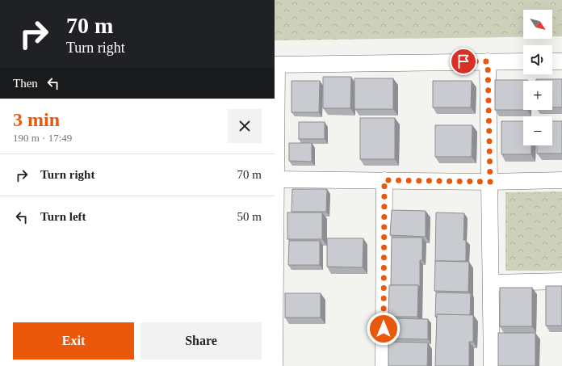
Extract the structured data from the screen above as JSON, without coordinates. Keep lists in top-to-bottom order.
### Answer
{
  "north": "bottom right",
  "page": {
    "turn": ["70 m", "Turn right"],
    "map_buttons": ["+", "−"],
    "then": "Then",
    "heading": ["3 min", "190 m · 17:49"],
    "list": [
      {
        "name": "Turn right",
        "value": "70 m"
      },
      {
        "name": "Turn left",
        "value": "50 m"
      }
    ],
    "buttons": ["Exit", "Share"]
  }
}
